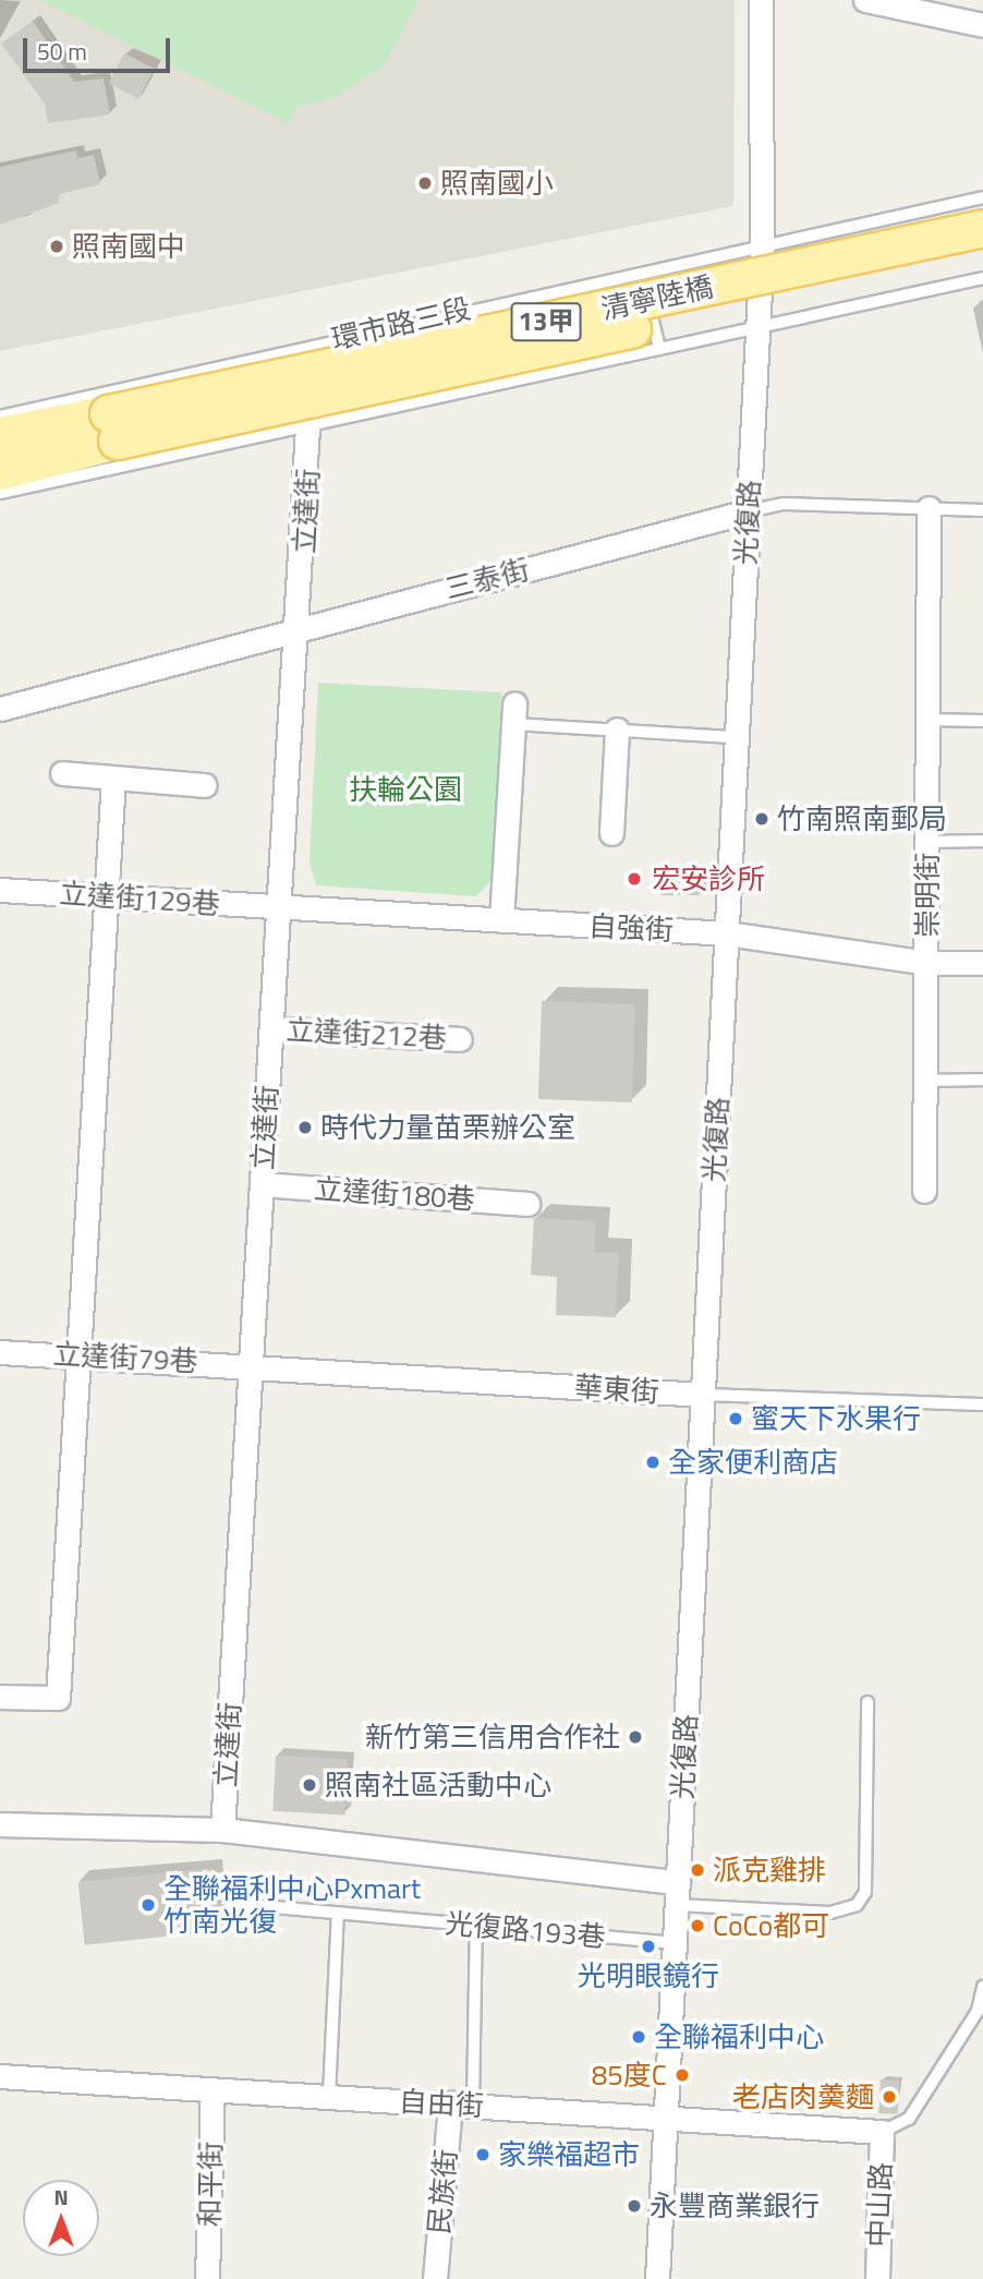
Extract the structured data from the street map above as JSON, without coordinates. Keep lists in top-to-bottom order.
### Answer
{
  "streets": {
    "main road": ["清寧陸橋", "13甲"],
    "street": [
      "立達街",
      "光復路",
      "三泰街",
      "崇明街",
      "立達街129巷",
      "自強街",
      "立達街212巷",
      "立達街180巷",
      "立達街79巷",
      "華東街",
      "自由街",
      "和平街",
      "民族街",
      "中山路"
    ],
    "lane": ["環市路三段", "光復路193巷"]
  },
  "crossings": [
    ["清寧陸橋", "13甲"],
    ["環市路三段", "光復路"],
    ["立達街", "三泰街"],
    ["立達街", "立達街129巷"],
    ["立達街", "自強街"],
    ["立達街", "立達街212巷"],
    ["立達街", "立達街180巷"],
    ["立達街", "立達街79巷"],
    ["立達街", "華東街"],
    ["光復路", "三泰街"],
    ["光復路", "自強街"],
    ["光復路", "華東街"],
    ["光復路", "光復路193巷"],
    ["光復路", "自由街"],
    ["三泰街", "崇明街"],
    ["崇明街", "自強街"],
    ["立達街129巷", "自強街"],
    ["立達街79巷", "華東街"],
    ["自由街", "和平街"],
    ["自由街", "民族街"],
    ["自由街", "中山路"]
  ],
  "parks": ["扶輪公園"],
  "places": [
    "照南國小",
    "照南國中",
    "竹南照南郵局",
    "宏安診所",
    "時代力量苗栗辦公室",
    "蜜天下水果行",
    "全家便利商店",
    "新竹第三信用合作社",
    "照南社區活動中心",
    "派克雞排",
    "全聯福利中心Pxmart 竹南光復",
    "CoCo都可",
    "光明眼鏡行",
    "全聯福利中心",
    "85度C",
    "老店肉羮麵",
    "家樂福超市",
    "永豐商業銀行"
  ],
  "scale_bar": "50 m",
  "north": "top"
}
